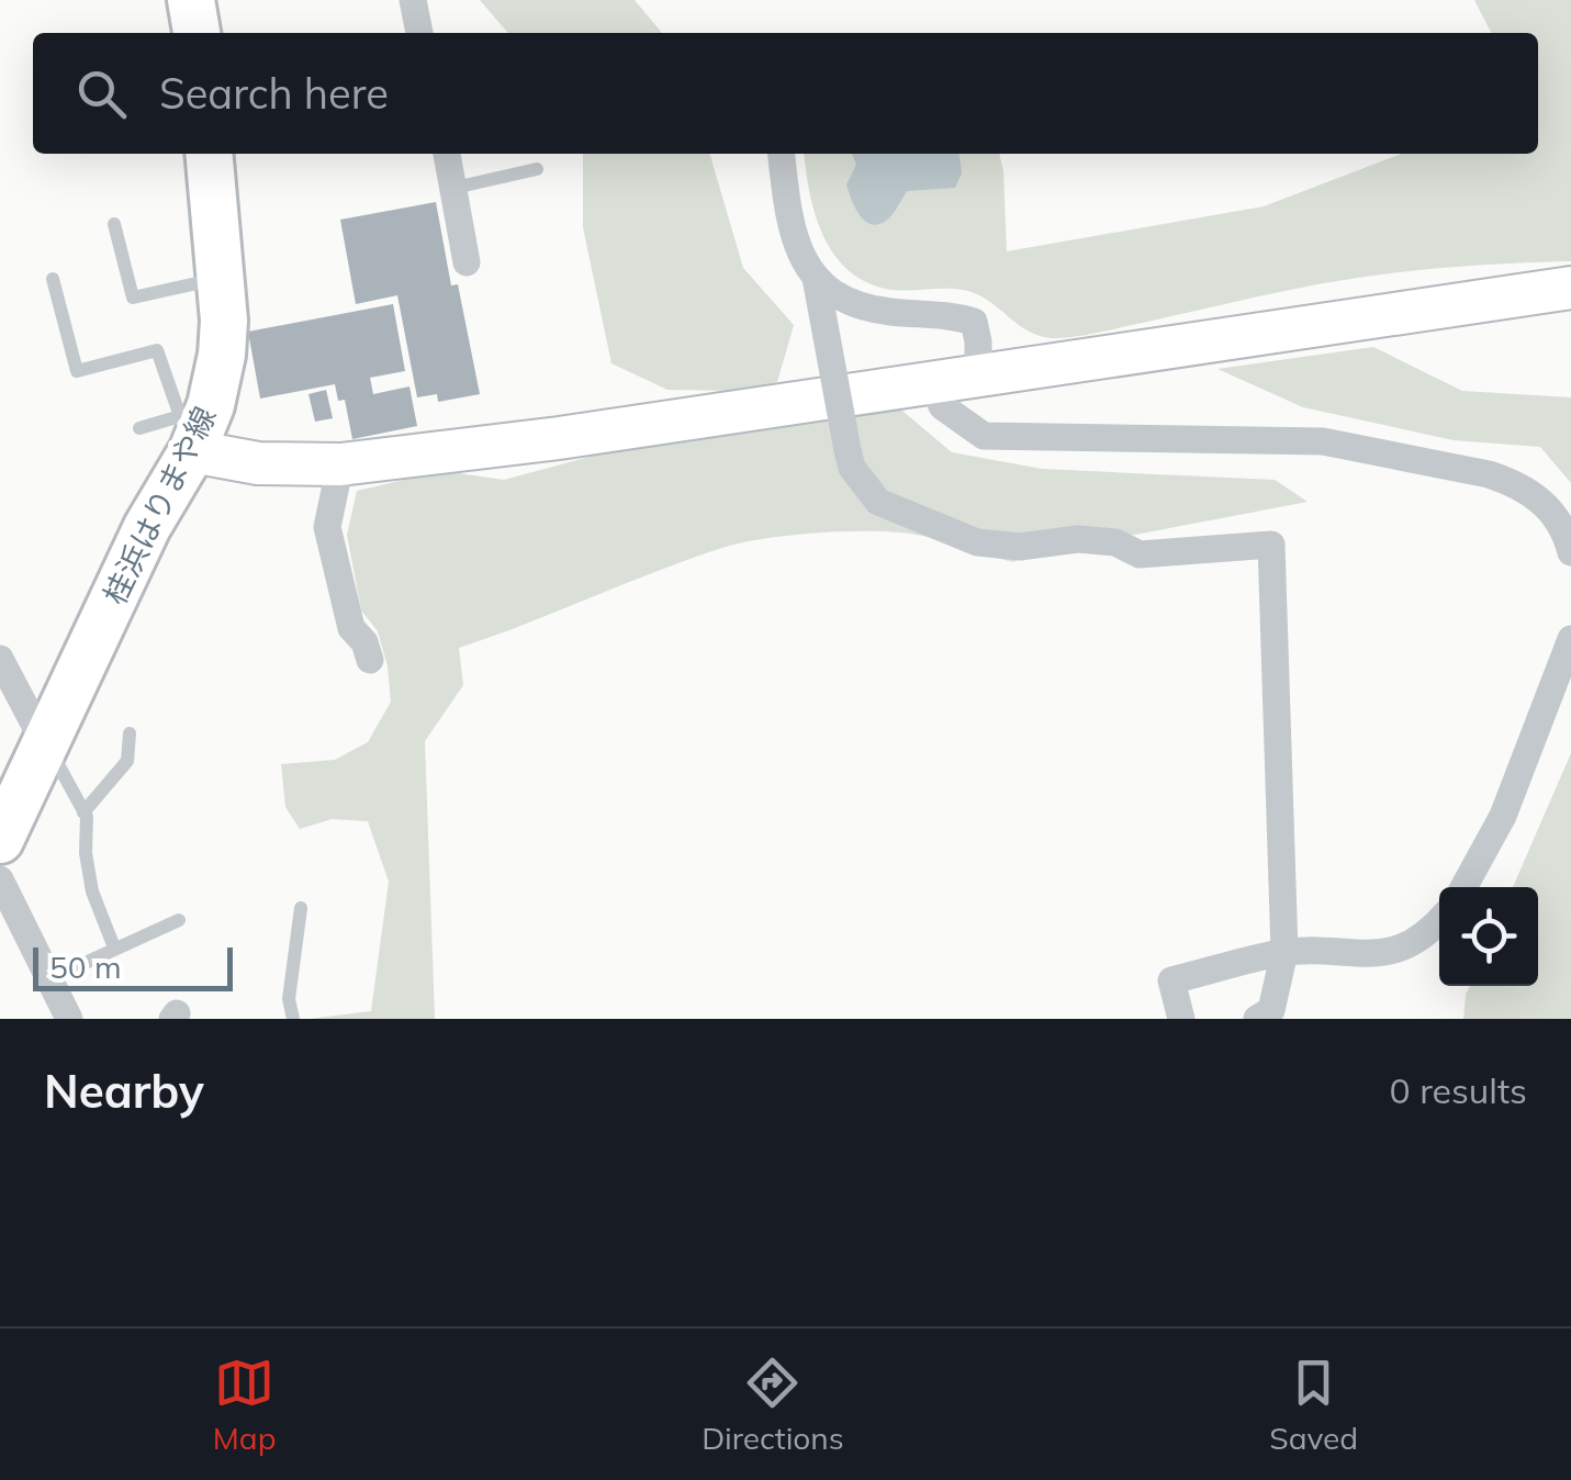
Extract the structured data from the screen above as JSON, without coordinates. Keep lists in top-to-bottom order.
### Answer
{
  "streets": {
    "main road": ["桂浜はりまや線"]
  },
  "scale_bar": "50 m",
  "page": {
    "search": "Search here",
    "scale": "50 m",
    "heading": ["Nearby", "0 results"],
    "nav": ["Map", "Directions", "Saved"]
  }
}
